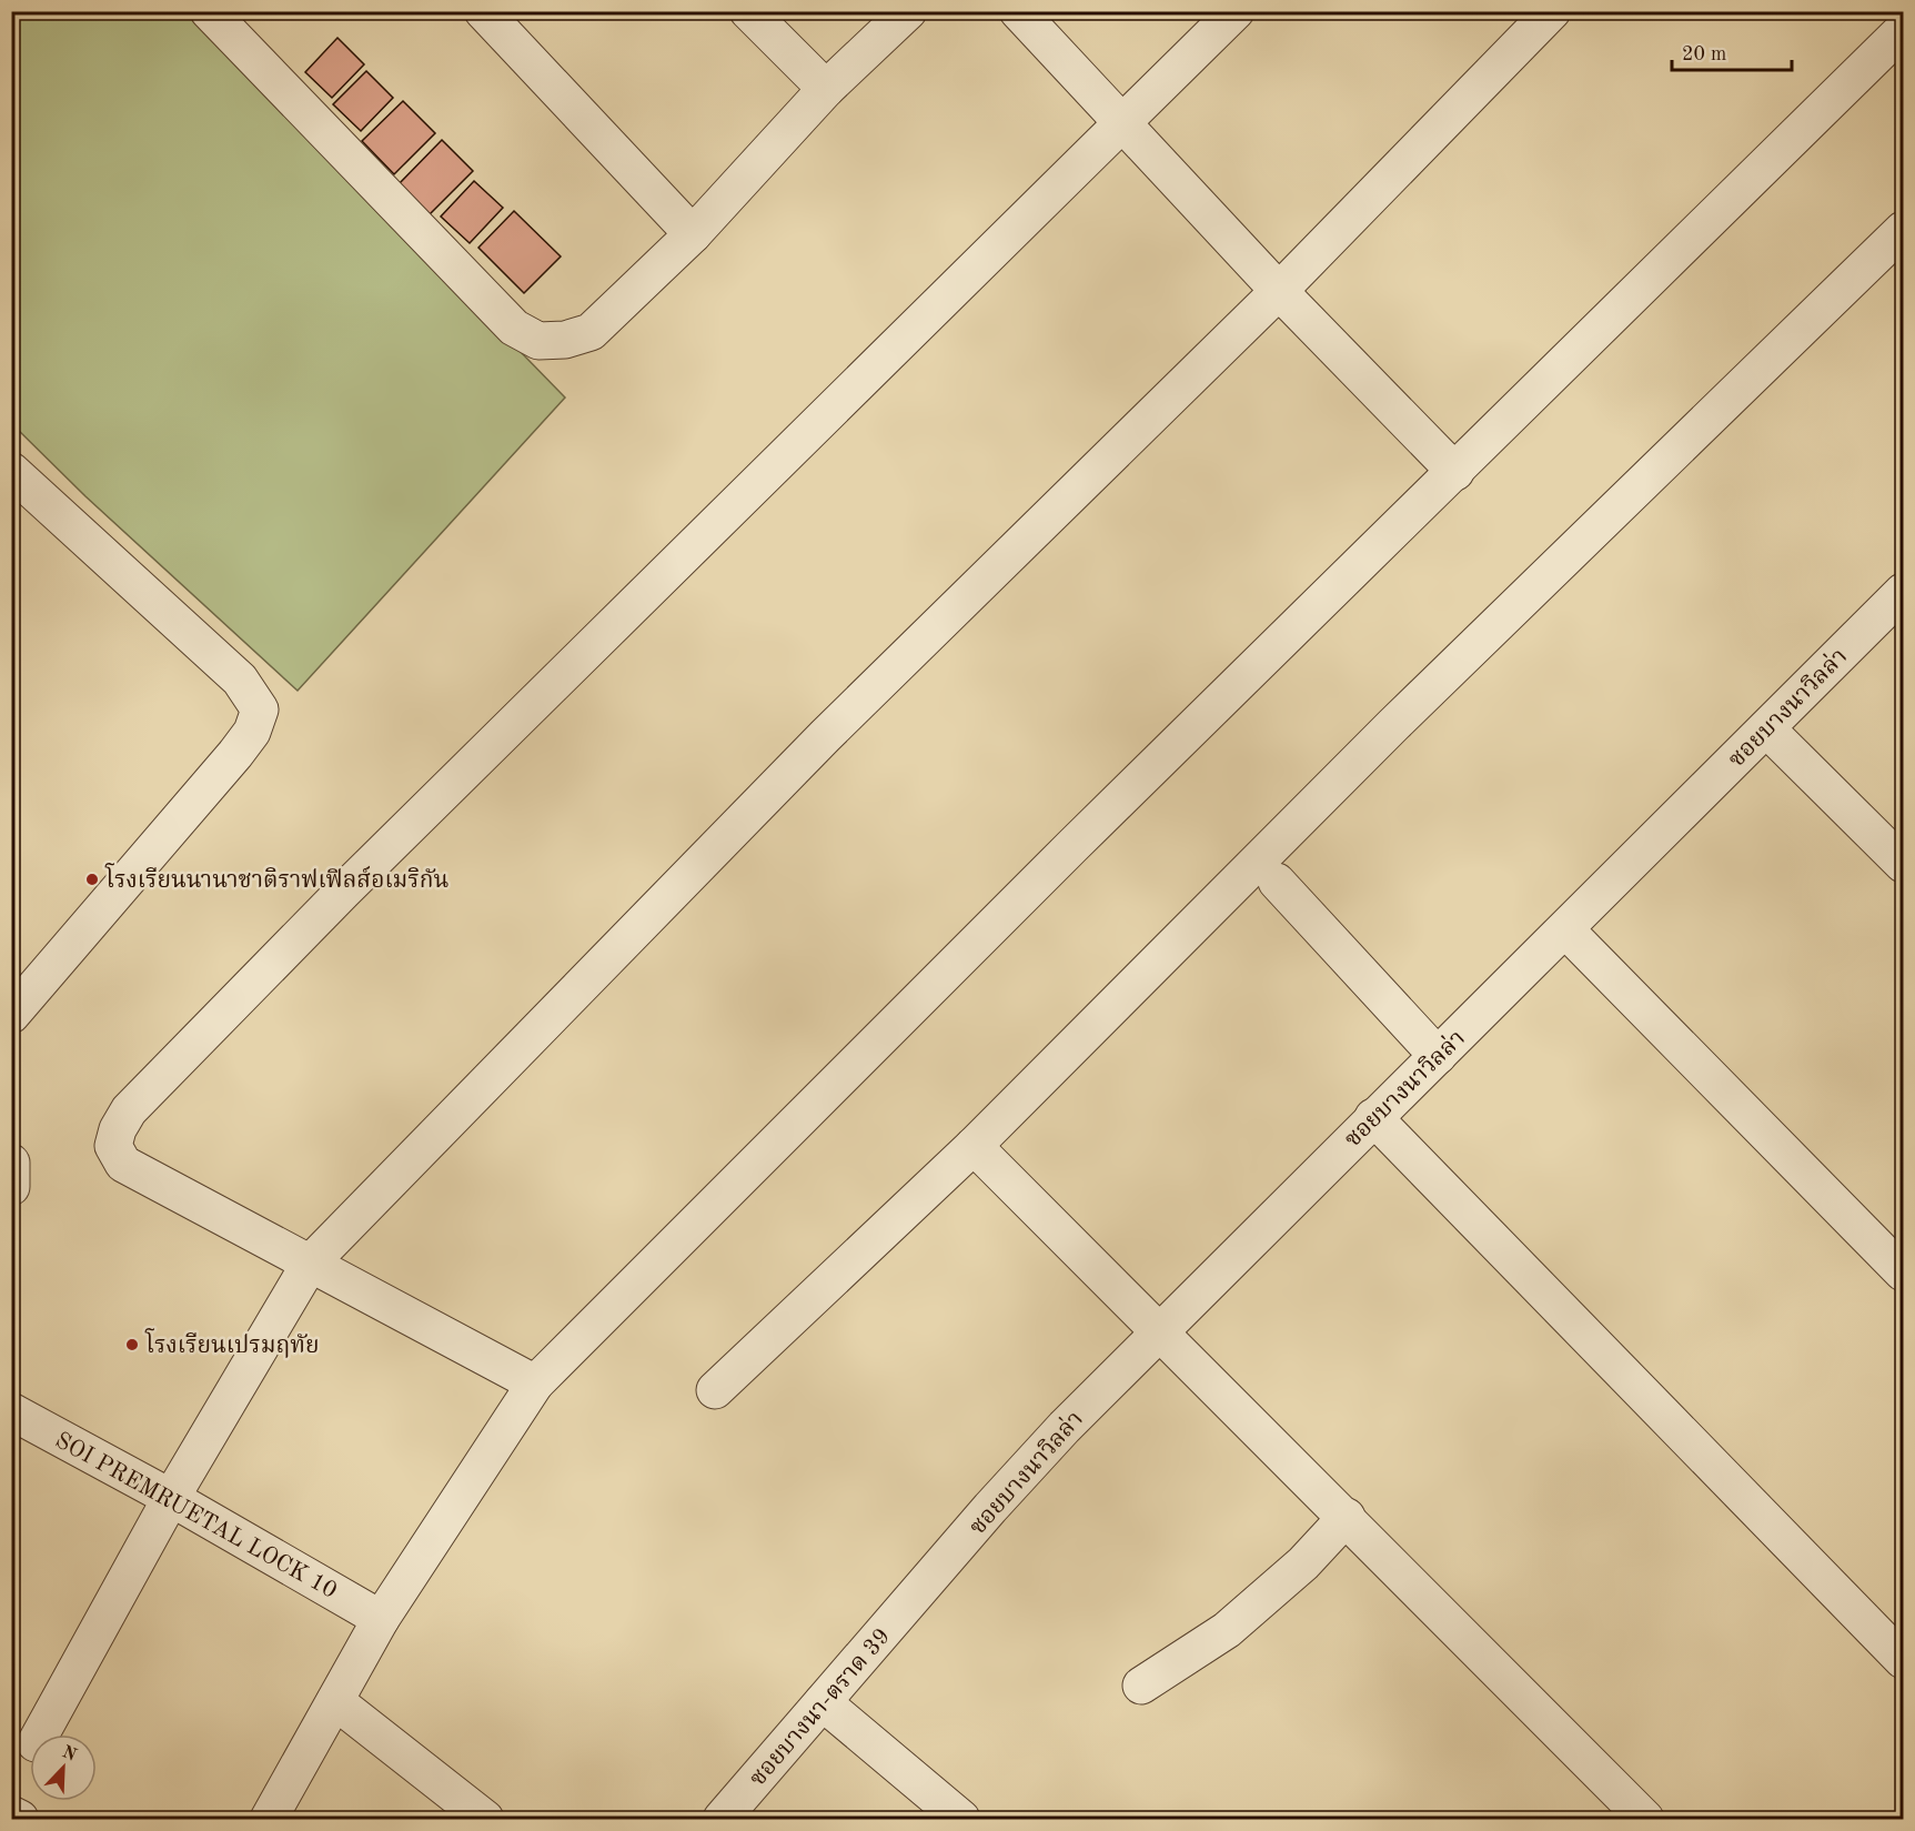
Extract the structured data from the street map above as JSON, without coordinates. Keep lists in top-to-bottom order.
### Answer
{
  "streets": {
    "street": ["ซอยบางนาวิลล่า", "SOI PREMRUETAL LOCK 10", "ซอยบางนา-ตราด 39"]
  },
  "crossings": [
    ["ซอยบางนาวิลล่า", "ซอยบางนา-ตราด 39"]
  ],
  "places": ["โรงเรียนนานาชาติราฟเฟิลส์อเมริกัน", "โรงเรียนเปรมฤทัย"],
  "scale_bar": "20 m",
  "north": "top right"
}
